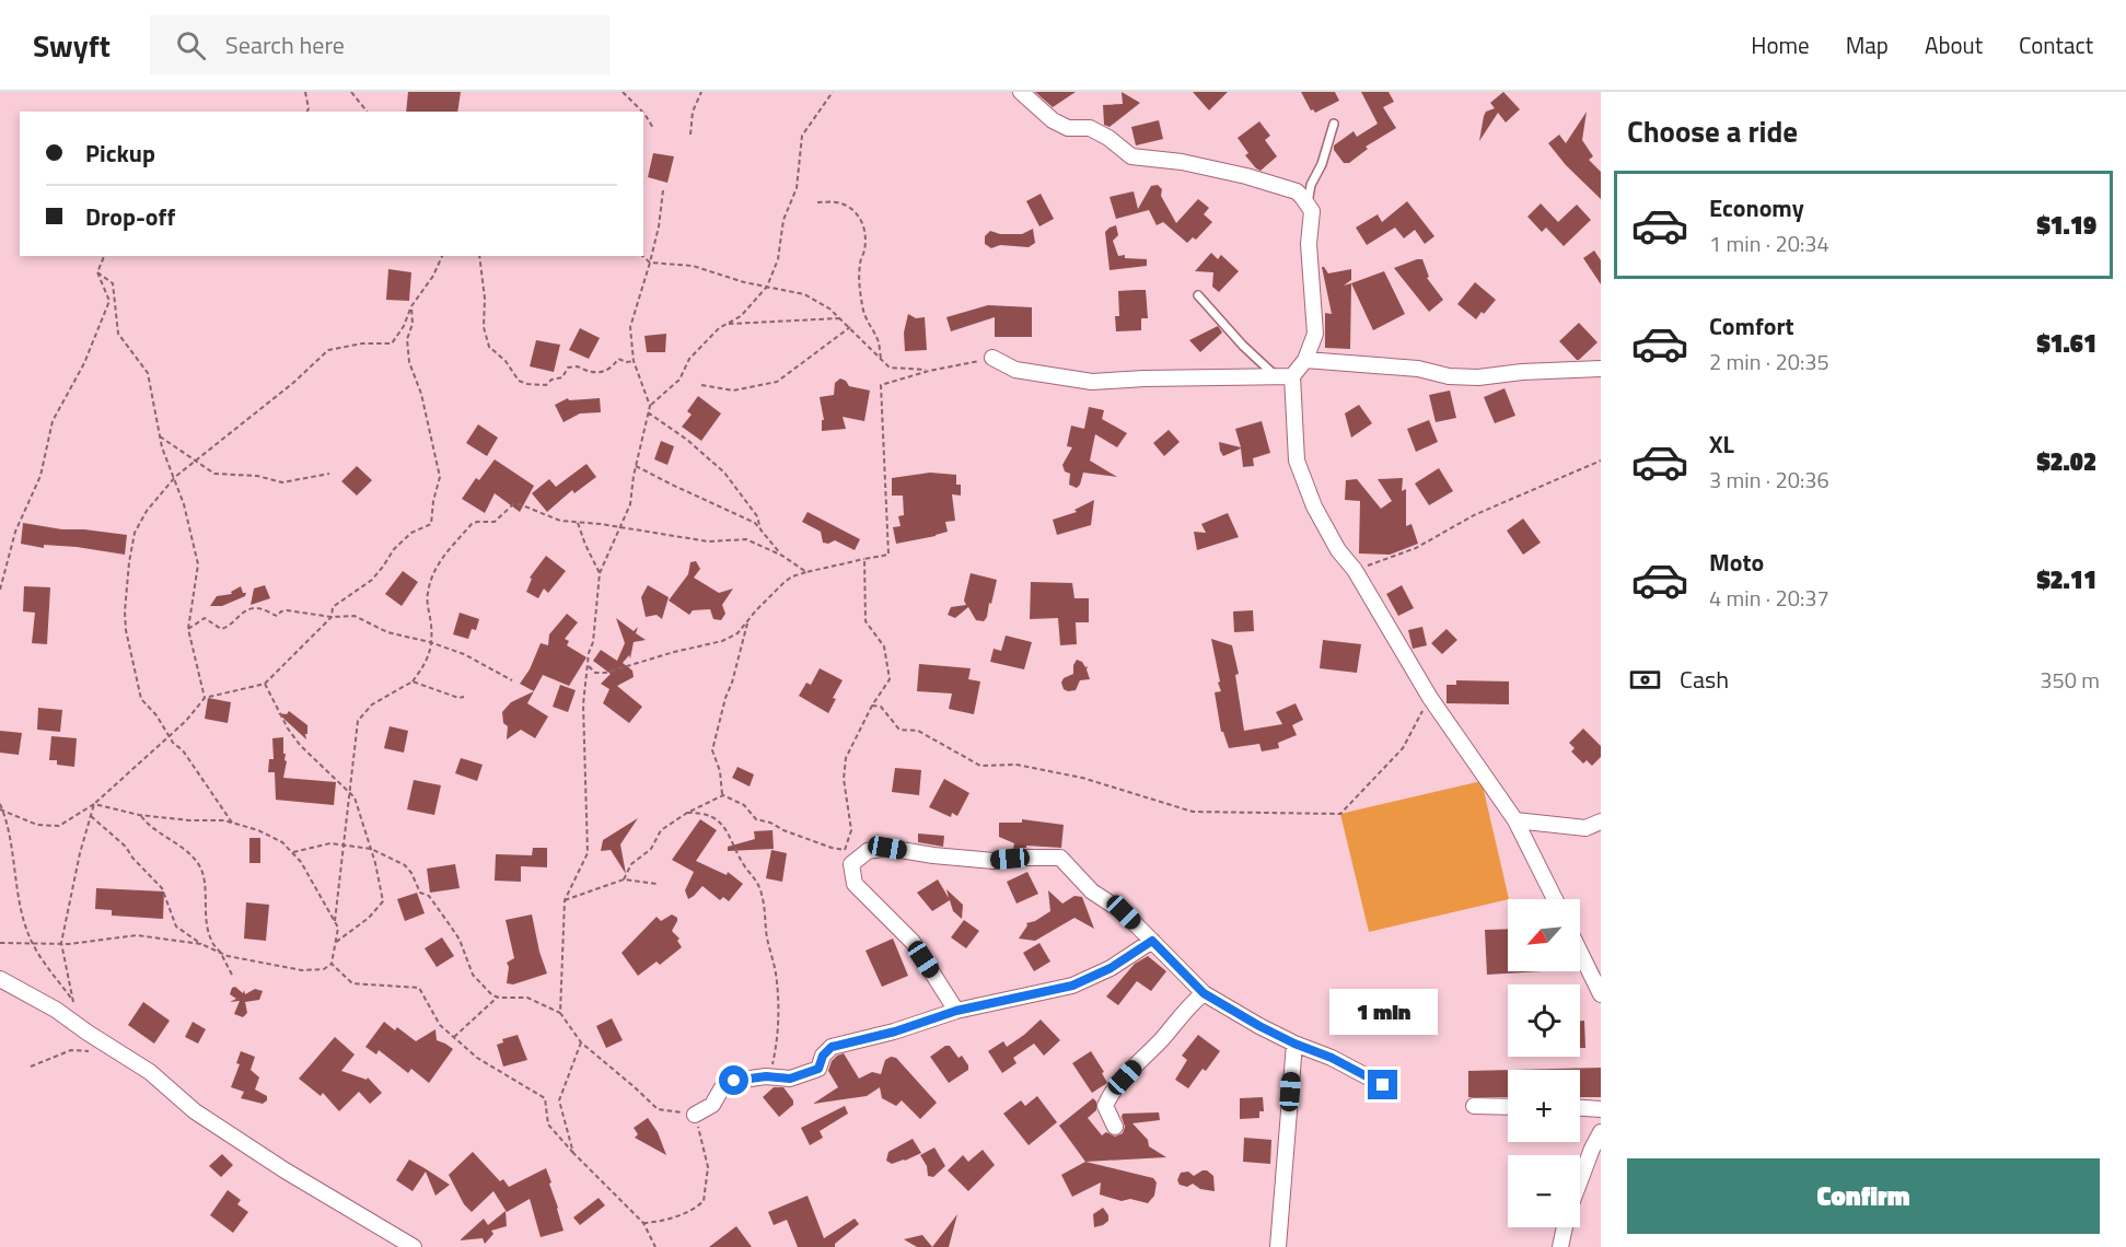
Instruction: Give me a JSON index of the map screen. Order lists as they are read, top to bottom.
{
  "north": "bottom left",
  "page": {
    "header": "Swyft",
    "search": "Search here",
    "nav": [
      "Home",
      "Map",
      "About",
      "Contact"
    ],
    "heading": "Choose a ride",
    "banner": ["Pickup", "Drop-off"],
    "list": [
      {
        "name": "Economy",
        "note": "1 min · 20:34",
        "value": "$1.19"
      },
      {
        "name": "Comfort",
        "note": "2 min · 20:35",
        "value": "$1.61"
      },
      {
        "name": "XL",
        "note": "3 min · 20:36",
        "value": "$2.02"
      },
      {
        "name": "Moto",
        "note": "4 min · 20:37",
        "value": "$2.11"
      }
    ],
    "pay": ["Cash", "350 m"],
    "map_buttons": ["+", "−"],
    "bubble": "1 min",
    "buttons": "Confirm"
  }
}
